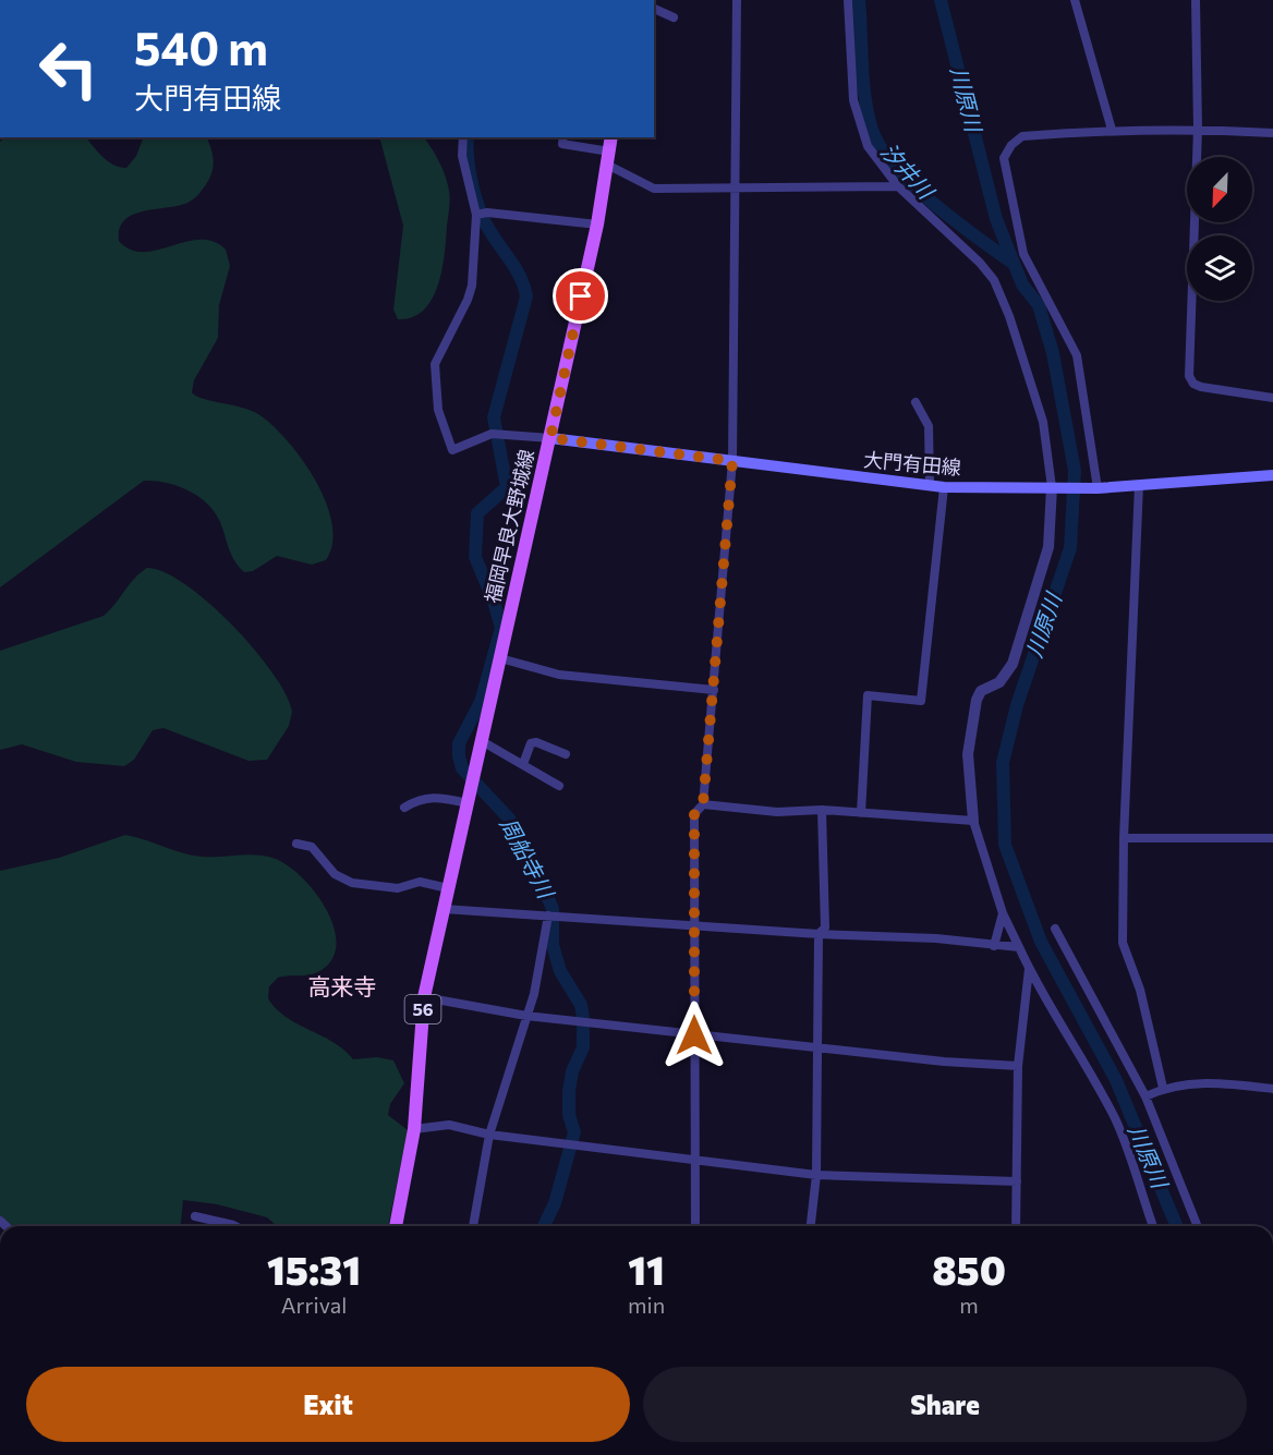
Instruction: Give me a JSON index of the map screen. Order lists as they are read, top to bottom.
{
  "streets": {
    "main road": ["大門有田線", "福岡早良大野城線", "56"]
  },
  "crossings": [
    ["大門有田線", "福岡早良大野城線"],
    ["福岡早良大野城線", "56"]
  ],
  "districts": ["高来寺"],
  "water": ["川原川", "汐井川", "周船寺川"],
  "north": "bottom left",
  "page": {
    "turn": ["540 m", "大門有田線"],
    "eta": [
      "15:31",
      "Arrival",
      "11",
      "min",
      "850",
      "m"
    ],
    "buttons": ["Exit", "Share"]
  }
}
